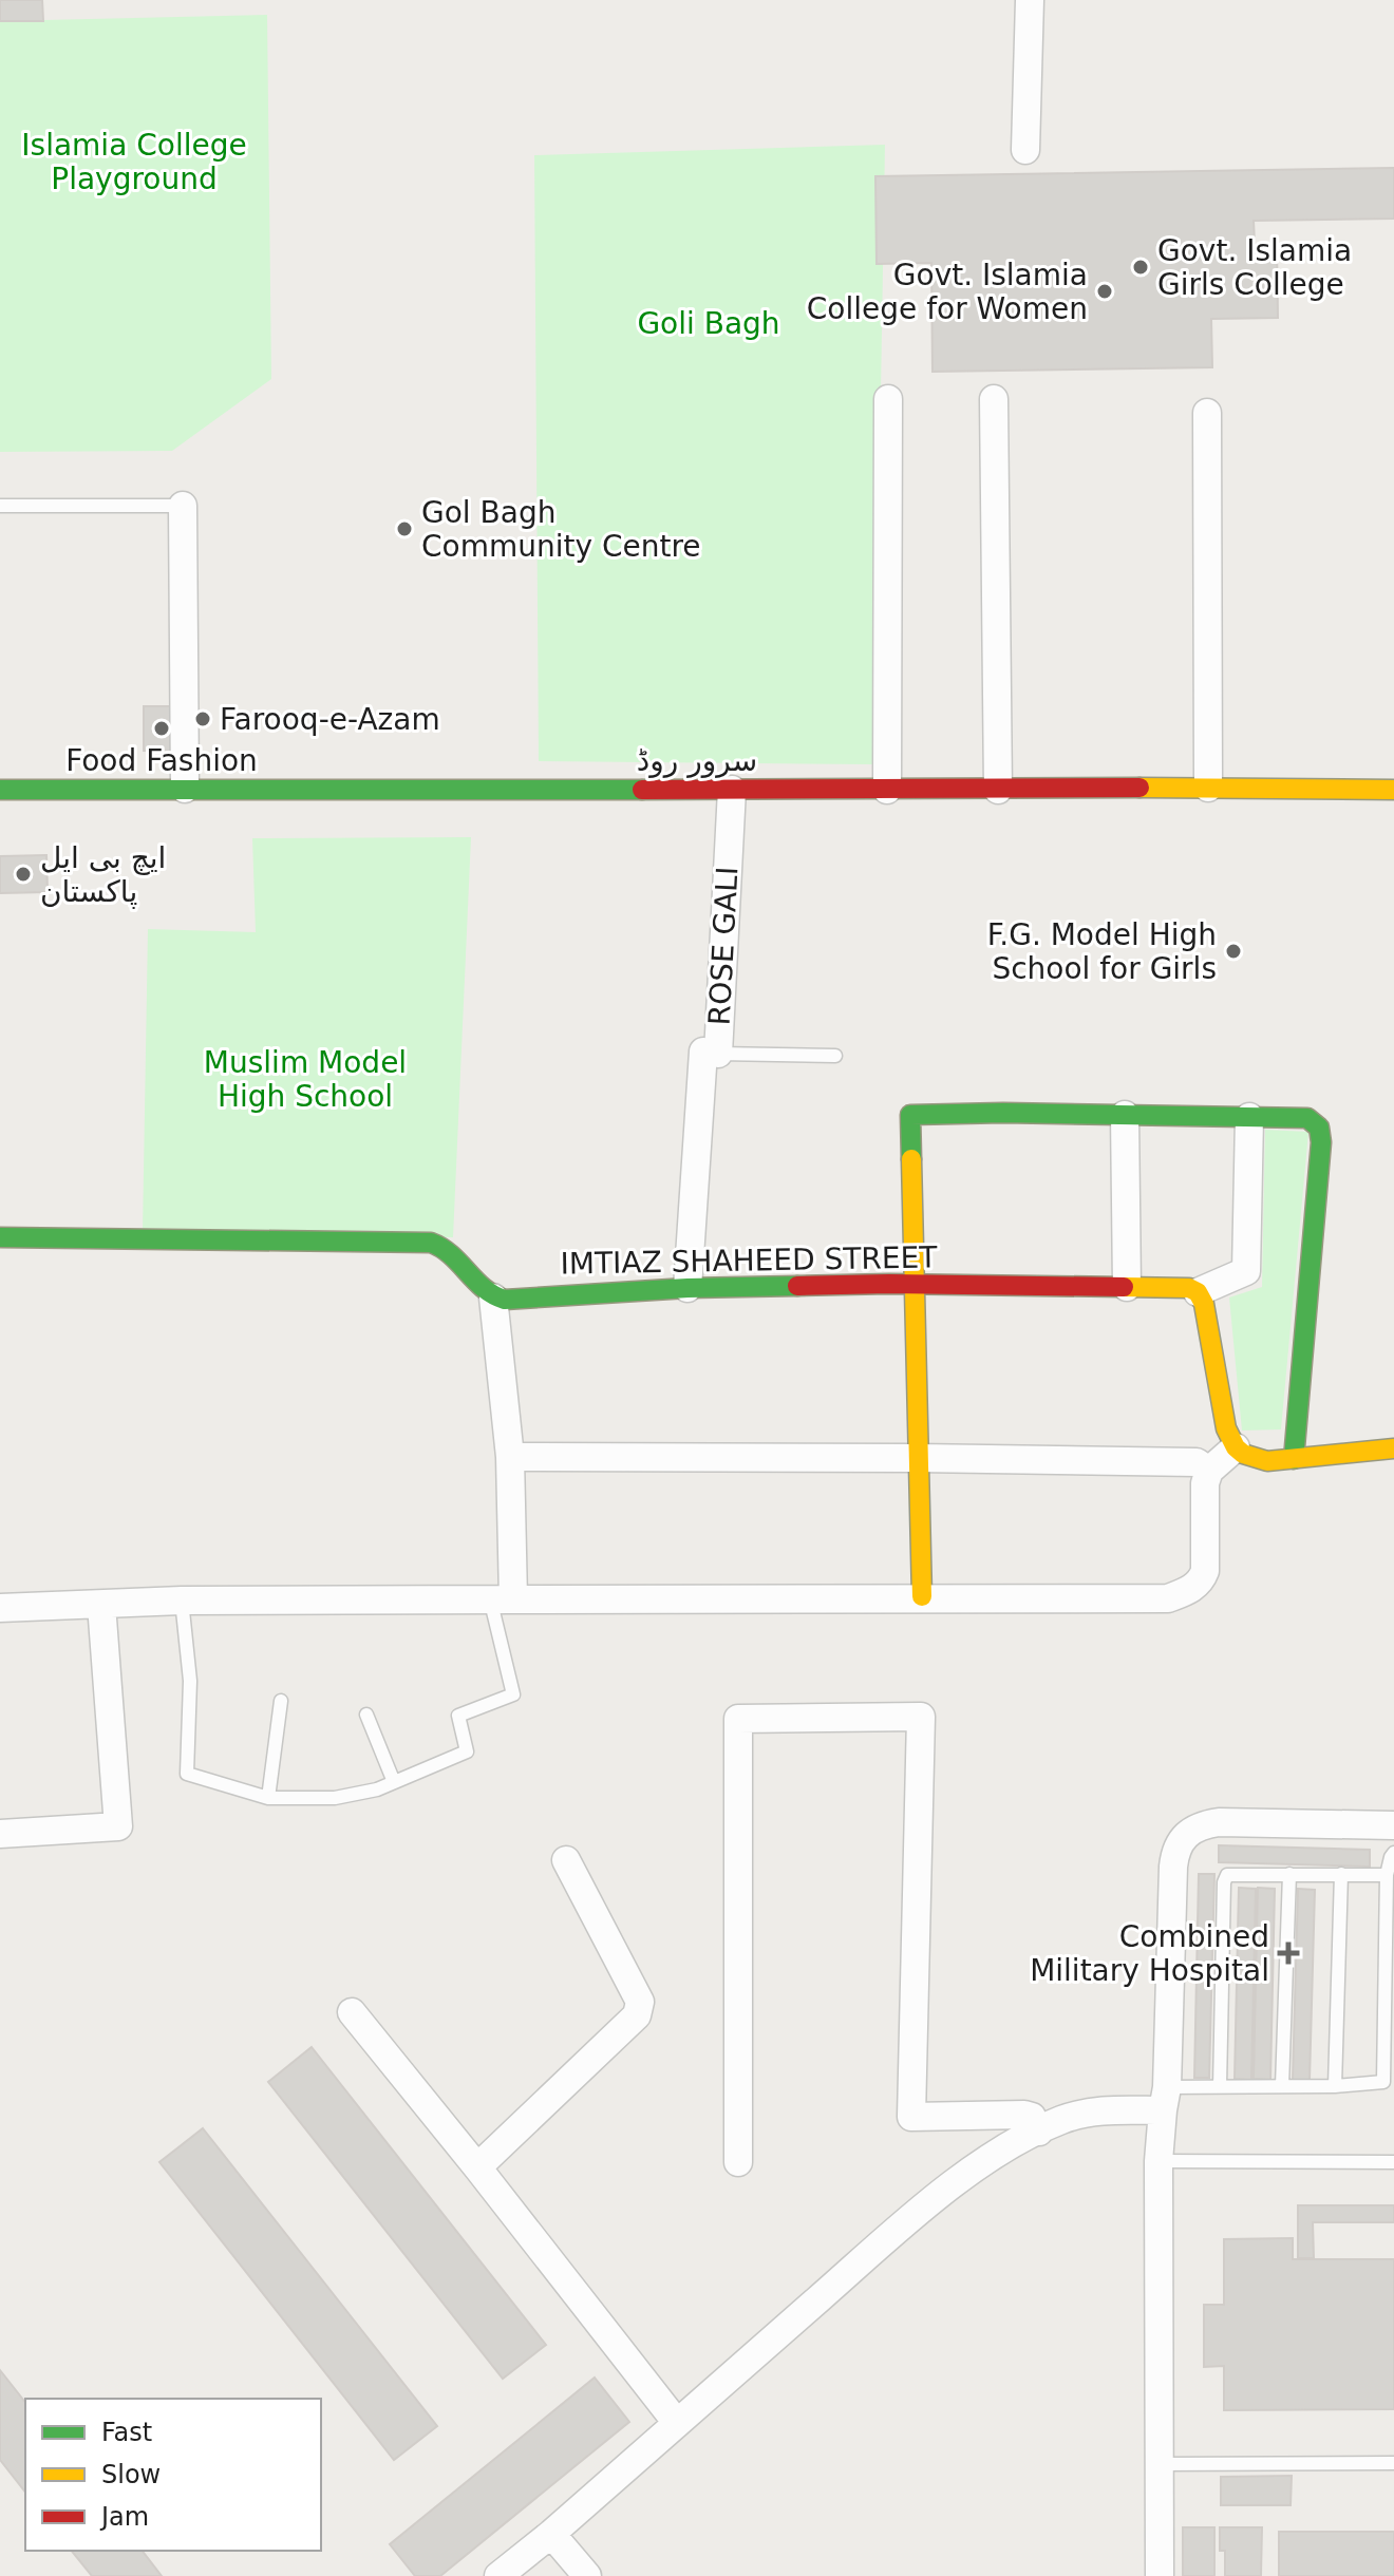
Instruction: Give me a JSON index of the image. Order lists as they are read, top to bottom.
{
  "streets": {
    "street": ["سرور روڈ", "ROSE GALI", "IMTIAZ SHAHEED STREET"]
  },
  "crossings": [
    ["سرور روڈ", "ROSE GALI"],
    ["ROSE GALI", "IMTIAZ SHAHEED STREET"]
  ],
  "parks": ["Islamia College Playground", "Goli Bagh", "Muslim Model High School"],
  "places": {
    "other": [
      "Govt. Islamia Girls College",
      "Govt. Islamia College for Women",
      "Gol Bagh Community Centre",
      "Farooq-e-Azam",
      "Food Fashion",
      "ایچ بی ایل پاکستان",
      "F.G. Model High School for Girls"
    ],
    "health": ["Combined Military Hospital"]
  },
  "legend": ["Fast", "Slow", "Jam"]
}
